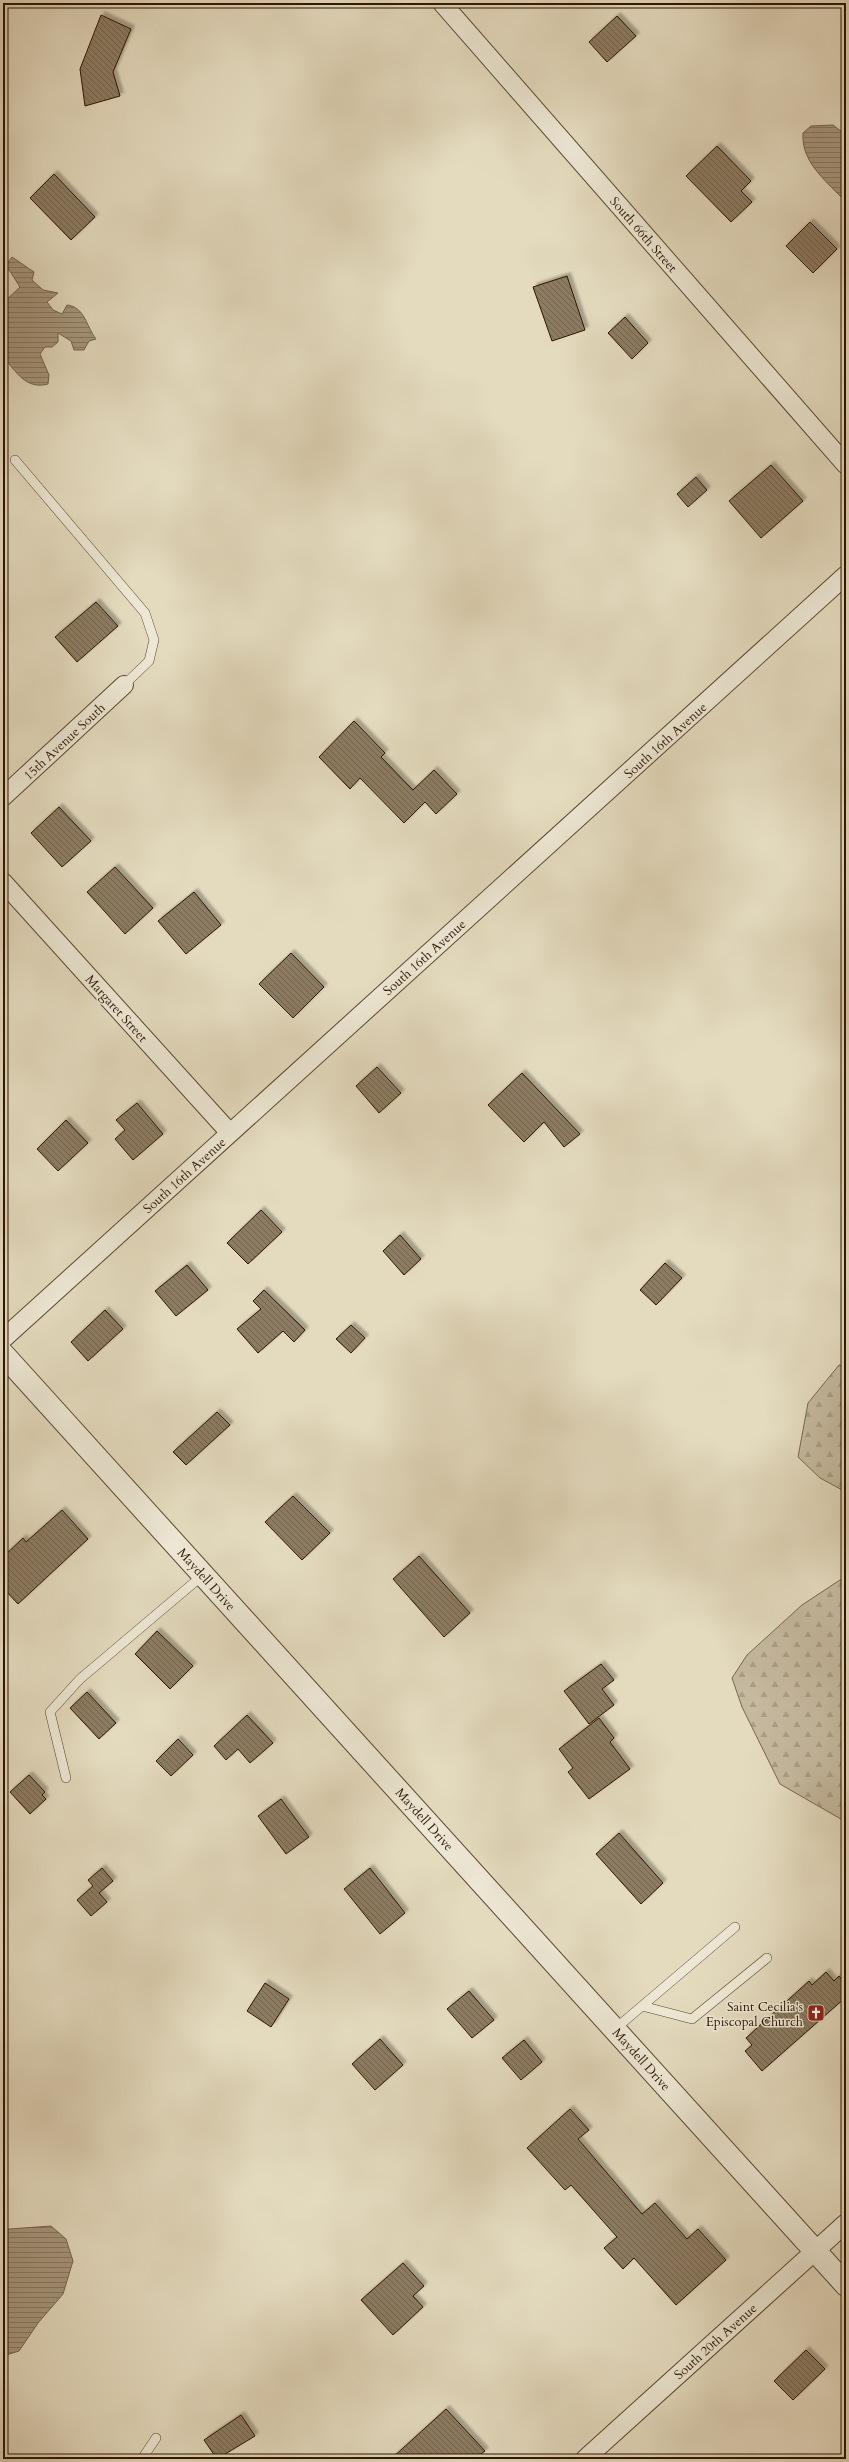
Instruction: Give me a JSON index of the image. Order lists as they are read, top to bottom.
{
  "streets": {
    "street": [
      "South 66th Street",
      "South 16th Avenue",
      "15th Avenue South",
      "Margaret Street",
      "Maydell Drive",
      "South 20th Avenue"
    ]
  },
  "crossings": [
    ["South 16th Avenue", "Margaret Street"],
    ["Maydell Drive", "South 20th Avenue"]
  ],
  "places": {
    "church": ["Saint Cecilia's Episcopal Church"]
  }
}
